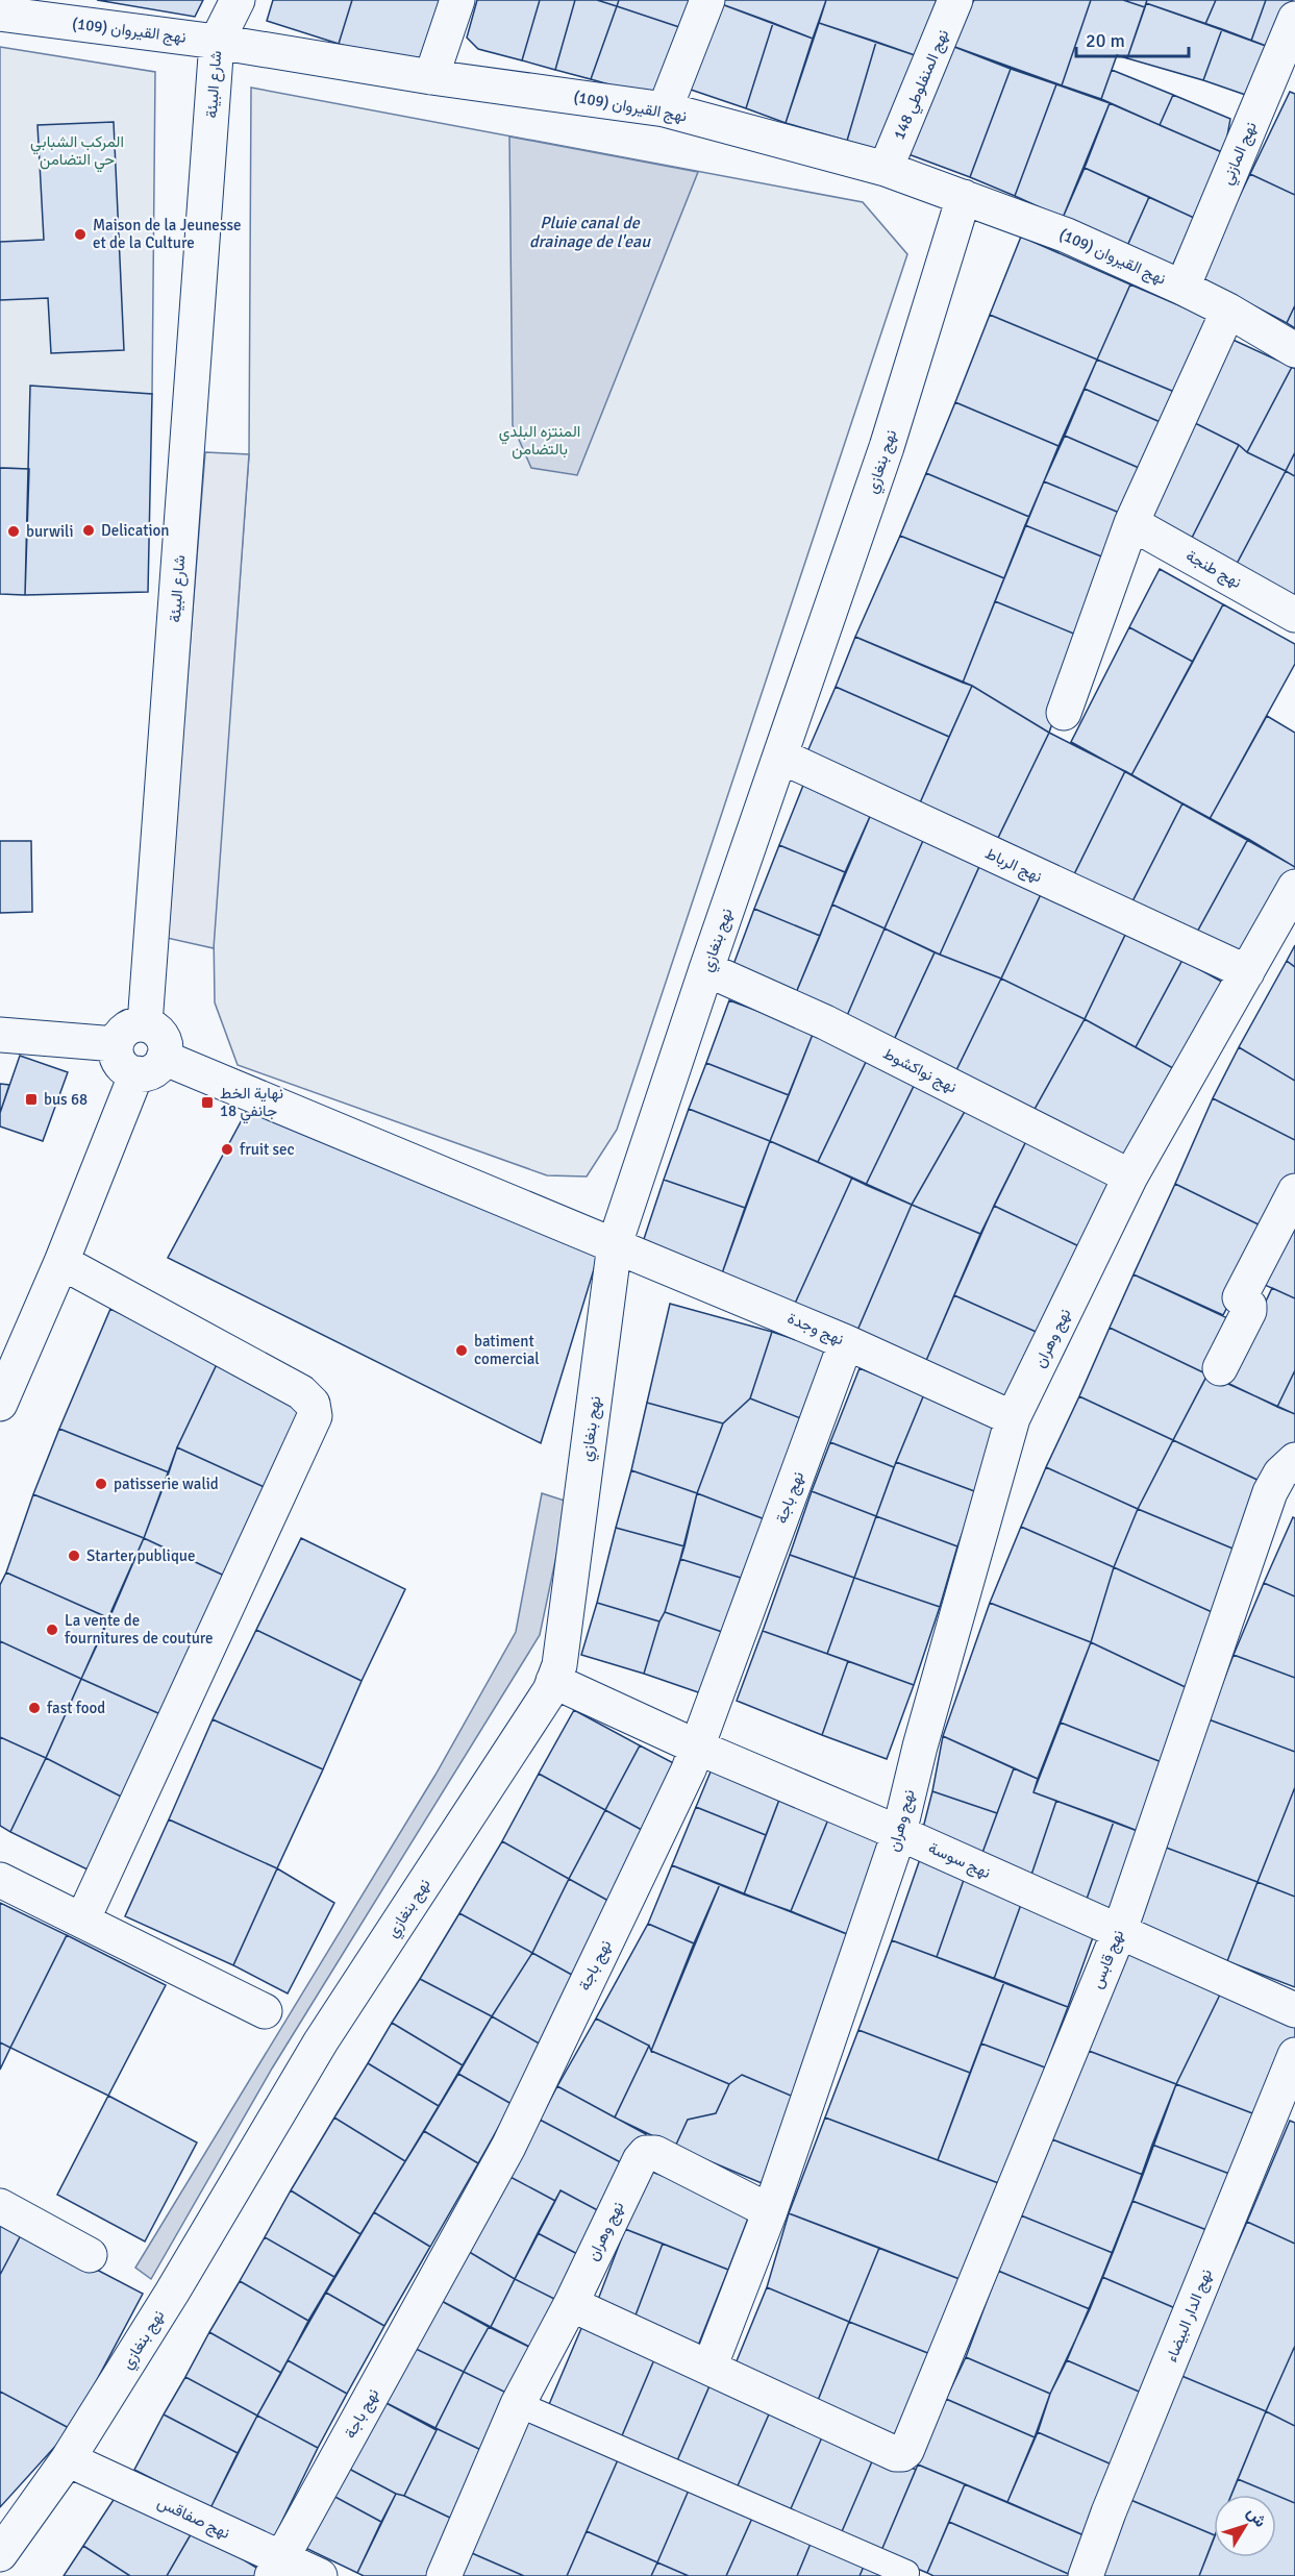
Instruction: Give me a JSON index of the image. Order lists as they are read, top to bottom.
{
  "streets": {
    "street": [
      "نهج القيروان (109)",
      "شارع البيئة",
      "نهج المنفلوطي 148",
      "نهج المازني",
      "نهج بنغازي",
      "نهج طنجة",
      "نهج الرباط",
      "نهج نواكشوط",
      "نهج وجدة",
      "نهج وهران",
      "نهج باجة",
      "نهج سوسة",
      "نهج قابس",
      "نهج الدار البيضاء",
      "نهج صفاقس"
    ]
  },
  "crossings": [
    ["نهج القيروان (109)", "شارع البيئة"],
    ["نهج القيروان (109)", "نهج المنفلوطي 148"],
    ["نهج القيروان (109)", "نهج المازني"],
    ["نهج القيروان (109)", "نهج بنغازي"],
    ["شارع البيئة", "نهج وجدة"],
    ["نهج بنغازي", "نهج الرباط"],
    ["نهج بنغازي", "نهج نواكشوط"],
    ["نهج بنغازي", "نهج وجدة"],
    ["نهج بنغازي", "نهج سوسة"],
    ["نهج بنغازي", "نهج صفاقس"],
    ["نهج الرباط", "نهج وهران"],
    ["نهج نواكشوط", "نهج وهران"],
    ["نهج وجدة", "نهج وهران"],
    ["نهج وجدة", "نهج باجة"],
    ["نهج وهران", "نهج سوسة"],
    ["نهج باجة", "نهج سوسة"],
    ["نهج باجة", "نهج صفاقس"],
    ["نهج سوسة", "نهج قابس"]
  ],
  "water": ["Pluie canal de drainage de l'eau"],
  "parks": ["المركب الشبابي حي التضامن", "المنتزه البلدي بالتضامن"],
  "places": {
    "other": [
      "Maison de la Jeunesse et de la Culture",
      "Delication",
      "burwili",
      "fruit sec",
      "batiment comercial",
      "patisserie walid",
      "Starter publique",
      "La vente de fournitures de couture",
      "fast food"
    ],
    "transit": ["bus 68", "نهاية الخط 18 جانفي"]
  },
  "scale_bar": "20 m",
  "north": "top right"
}
